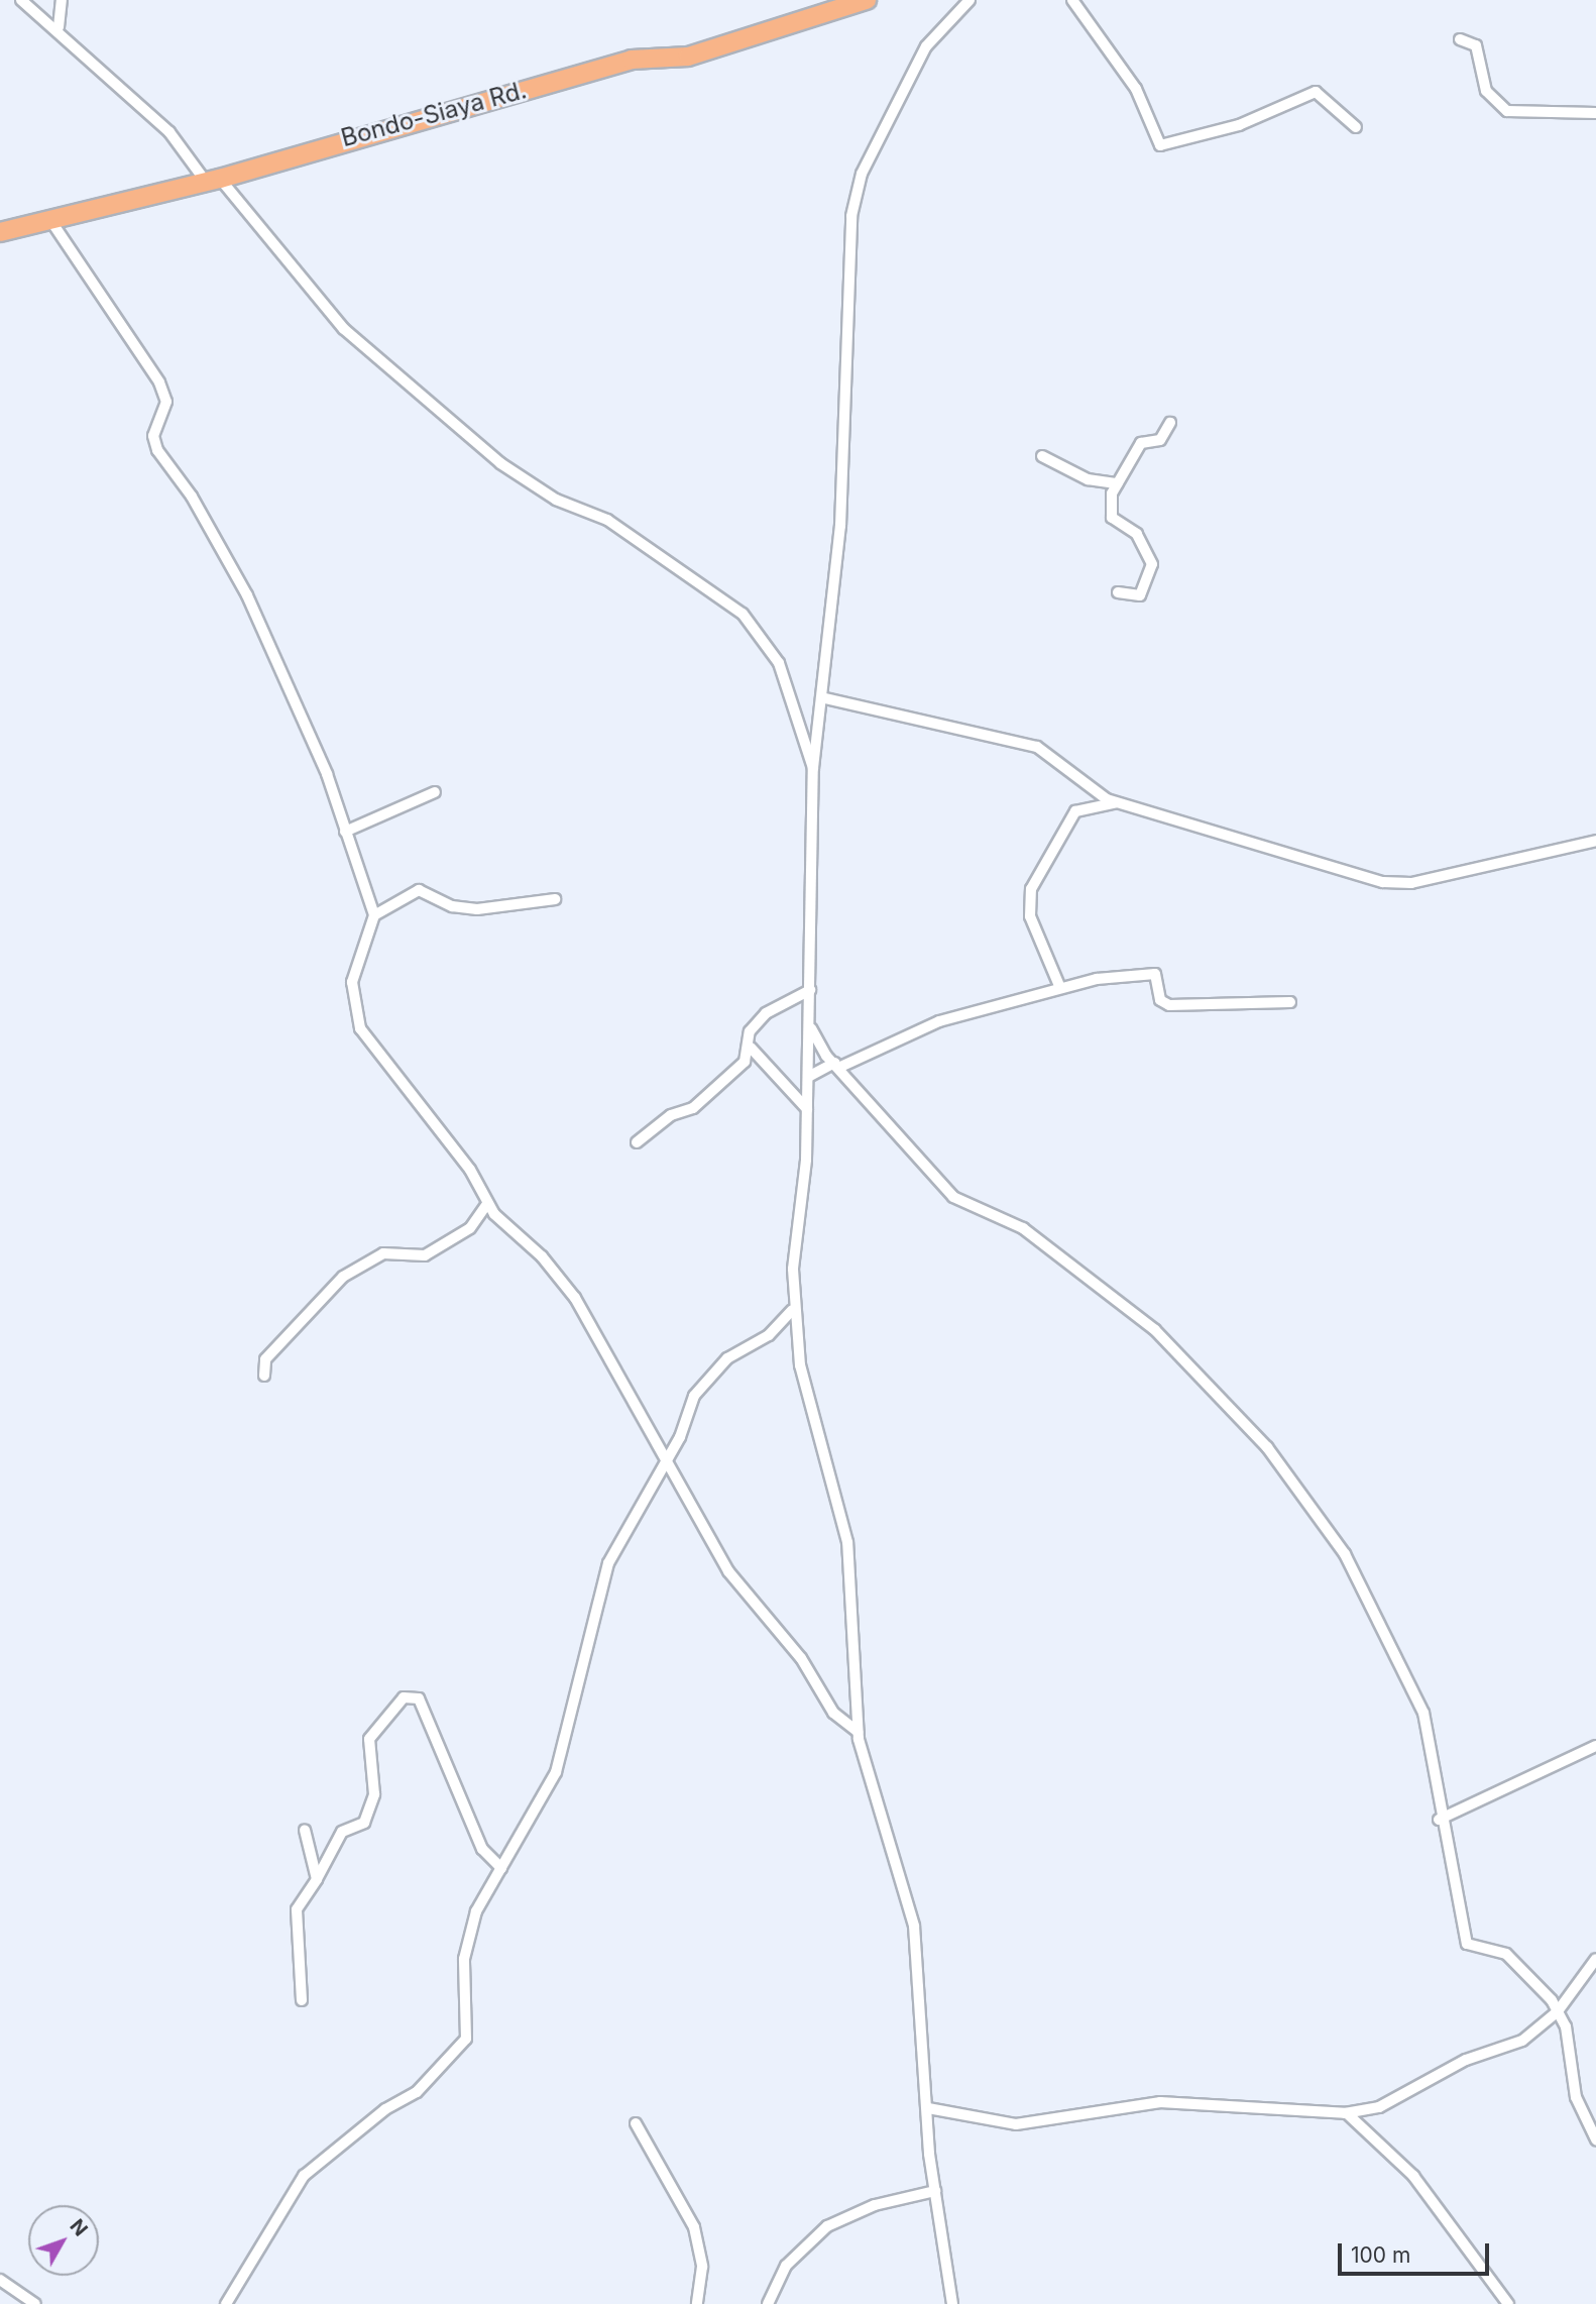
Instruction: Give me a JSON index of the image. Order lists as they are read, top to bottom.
{
  "streets": {
    "highway": ["Bondo-Siaya Rd."]
  },
  "scale_bar": "100 m",
  "north": "top right"
}
